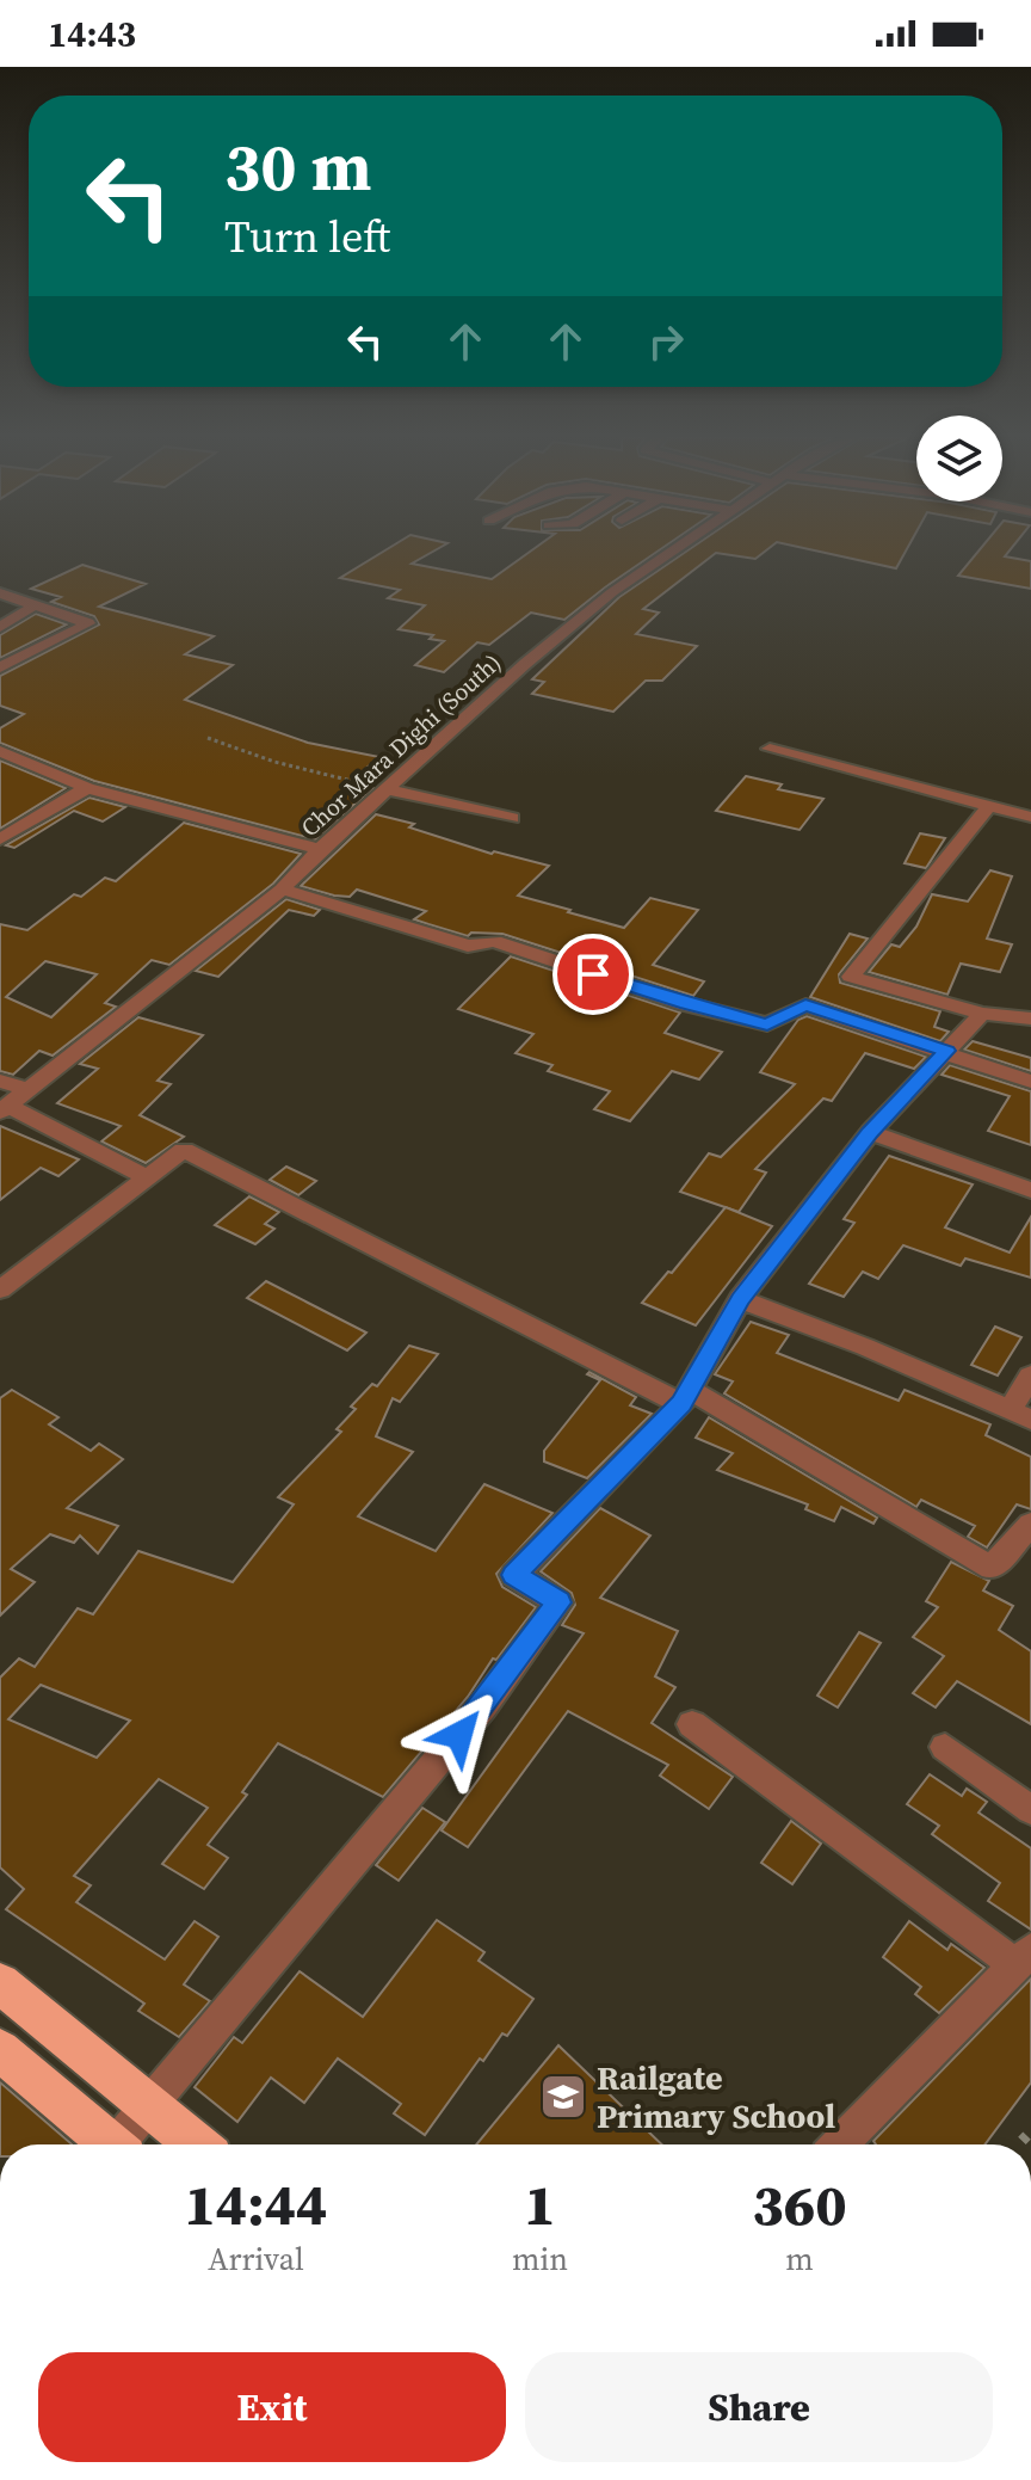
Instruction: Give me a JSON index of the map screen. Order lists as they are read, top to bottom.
{
  "streets": {
    "street": ["Chor Mara Dighi (South)"]
  },
  "places": {
    "school or university": ["Railgate Primary School"]
  },
  "page": {
    "status": "14:43",
    "turn": ["30 m", "Turn left"],
    "eta": [
      "14:44",
      "Arrival",
      "1",
      "min",
      "360",
      "m"
    ],
    "buttons": ["Exit", "Share"]
  }
}
